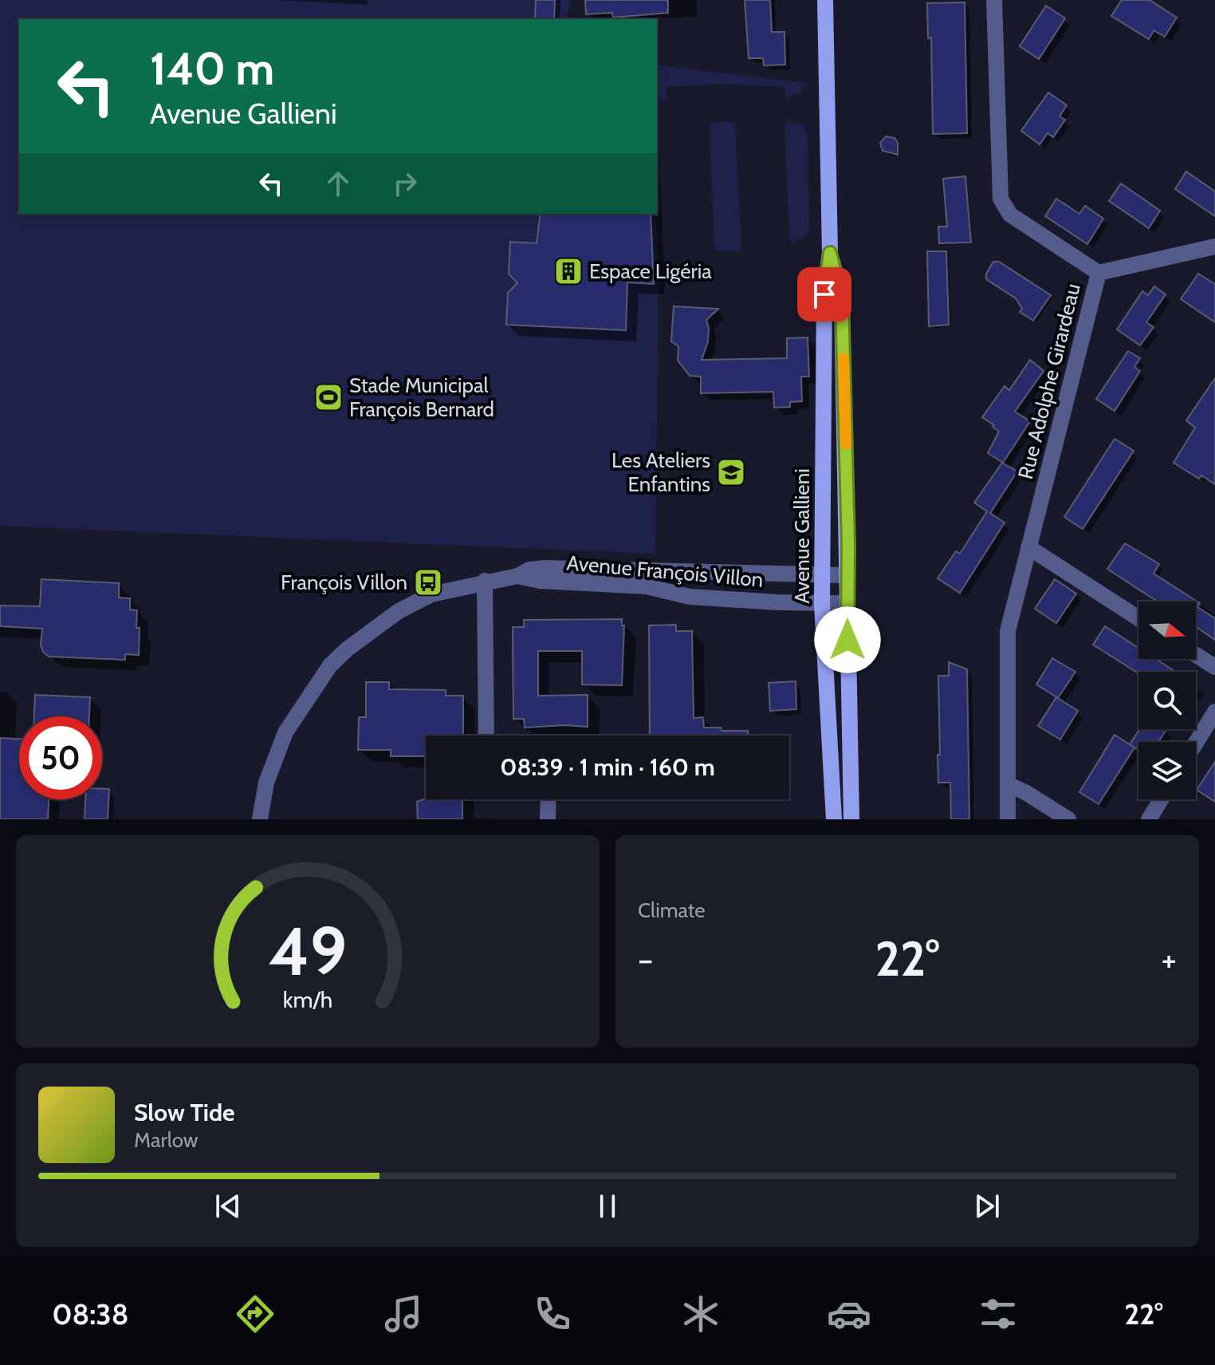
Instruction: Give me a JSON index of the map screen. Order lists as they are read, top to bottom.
{
  "streets": {
    "main road": ["Avenue Gallieni"],
    "street": ["Rue Adolphe Girardeau", "Avenue François Villon"]
  },
  "crossings": [
    ["Avenue Gallieni", "Avenue François Villon"]
  ],
  "places": {
    "building": ["Espace Ligéria"],
    "sports": ["Stade Municipal François Bernard"],
    "school or university": ["Les Ateliers Enfantins"],
    "bus stop": ["François Villon"]
  },
  "north": "right",
  "page": {
    "turn": ["140 m", "Avenue Gallieni"],
    "limit": "50",
    "trip": "08:39 · 1 min · 160 m",
    "tile": "Climate",
    "heat": ["−", "22°", "+"],
    "song": ["Slow Tide", "Marlow"],
    "tabs": ["08:38", "22°"],
    "gauge": ["49", "km/h"]
  }
}
